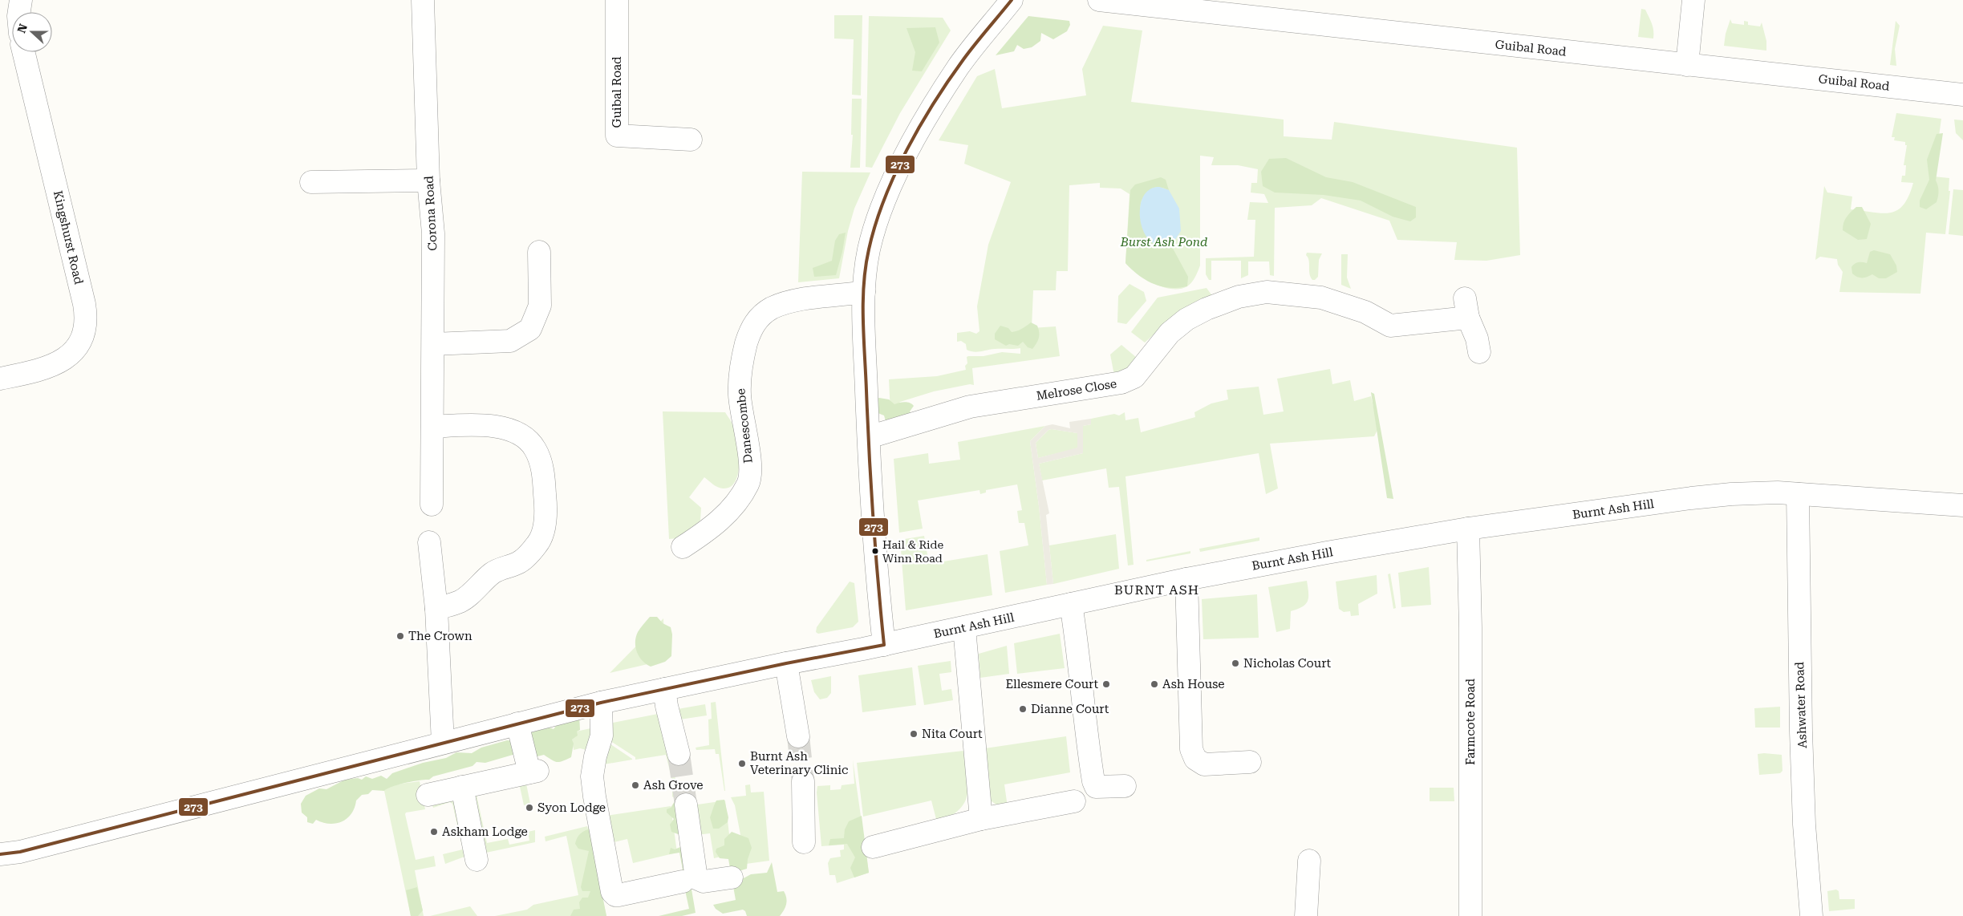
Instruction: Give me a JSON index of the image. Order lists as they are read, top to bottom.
{
  "streets": {
    "street": [
      "Guibal Road",
      "Corona Road",
      "Kingshurst Road",
      "Melrose Close",
      "Danescombe",
      "Burnt Ash Hill",
      "Ashwater Road",
      "Farmcote Road"
    ]
  },
  "crossings": [
    ["Burnt Ash Hill", "Ashwater Road"],
    ["Burnt Ash Hill", "Farmcote Road"]
  ],
  "districts": ["BURNT ASH"],
  "parks": ["Burst Ash Pond"],
  "places": [
    "Hail & Ride Winn Road",
    "The Crown",
    "Nicholas Court",
    "Ellesmere Court",
    "Ash House",
    "Dianne Court",
    "Nita Court",
    "Burnt Ash Veterinary Clinic",
    "Ash Grove",
    "Syon Lodge",
    "Askham Lodge"
  ],
  "lines": ["transit line 273"],
  "north": "left"
}
